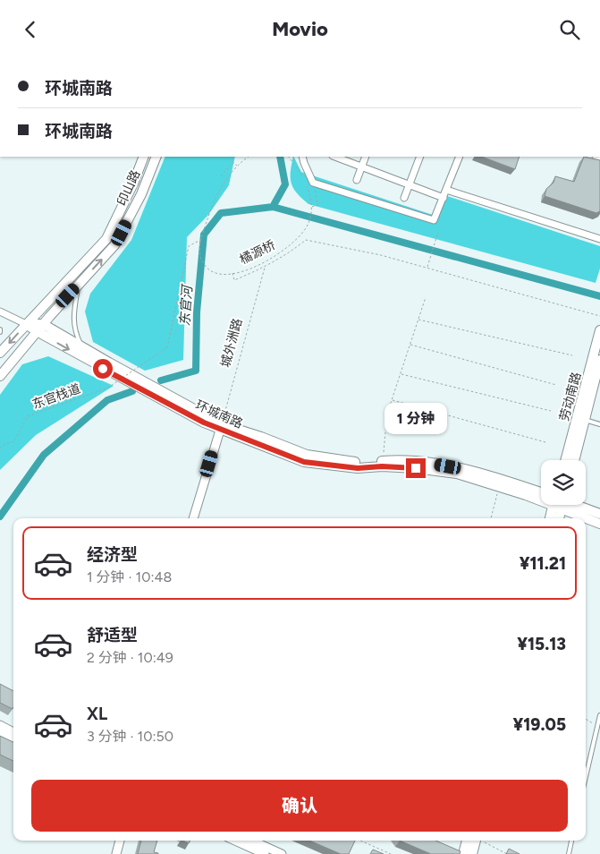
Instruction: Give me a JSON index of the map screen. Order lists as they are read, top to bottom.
{
  "streets": {
    "main road": ["印山路", "劳动南路", "环城南路"],
    "path": ["橘源桥", "城外洲路", "东官栈道"]
  },
  "crossings": [
    ["印山路", "环城南路"],
    ["橘源桥", "东官栈道"],
    ["城外洲路", "环城南路"]
  ],
  "water": ["东官河"],
  "page": {
    "header": "Movio",
    "banner": ["环城南路", "环城南路"],
    "bubble": "1 分钟",
    "list": [
      {
        "name": "经济型",
        "note": "1 分钟 · 10:48",
        "value": "¥11.21"
      },
      {
        "name": "舒适型",
        "note": "2 分钟 · 10:49",
        "value": "¥15.13"
      },
      {
        "name": "XL",
        "note": "3 分钟 · 10:50",
        "value": "¥19.05"
      }
    ],
    "buttons": "确认"
  }
}
